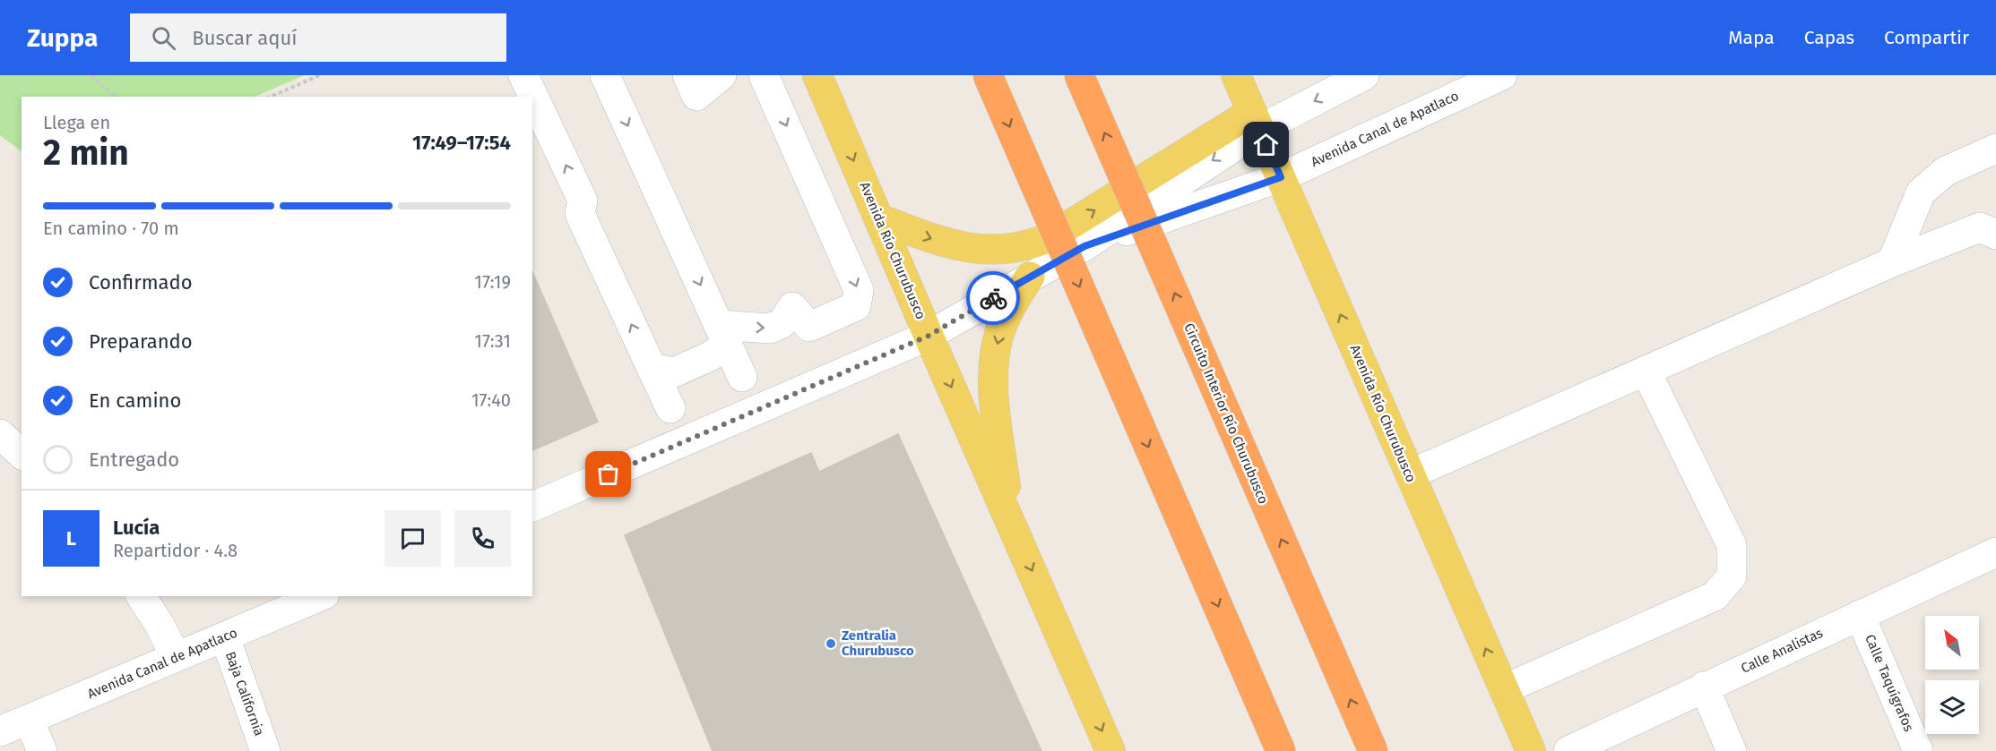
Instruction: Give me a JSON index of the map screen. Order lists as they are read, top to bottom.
{
  "streets": {
    "highway": ["Circuito Interior Río Churubusco"],
    "main road": ["Avenida Río Churubusco"],
    "street": [
      "Avenida Canal de Apatlaco",
      "Calle Analistas",
      "Calle Taquígrafos",
      "Baja California"
    ]
  },
  "crossings": [
    ["Avenida Canal de Apatlaco", "Avenida Río Churubusco"],
    ["Avenida Canal de Apatlaco", "Baja California"],
    ["Calle Analistas", "Calle Taquígrafos"]
  ],
  "places": ["Zentralia Churubusco"],
  "north": "top left",
  "page": {
    "header": "Zuppa",
    "search": "Buscar aquí",
    "nav": ["Mapa", "Capas", "Compartir"],
    "heading": ["2 min", "Llega en", "17:49–17:54"],
    "panel": ["Lucía", "Repartidor · 4.8"],
    "bar": "En camino · 70 m",
    "list": [
      ["Confirmado", "17:19"],
      ["Preparando", "17:31"],
      ["En camino", "17:40"],
      "Entregado"
    ],
    "round": "L"
  }
}
